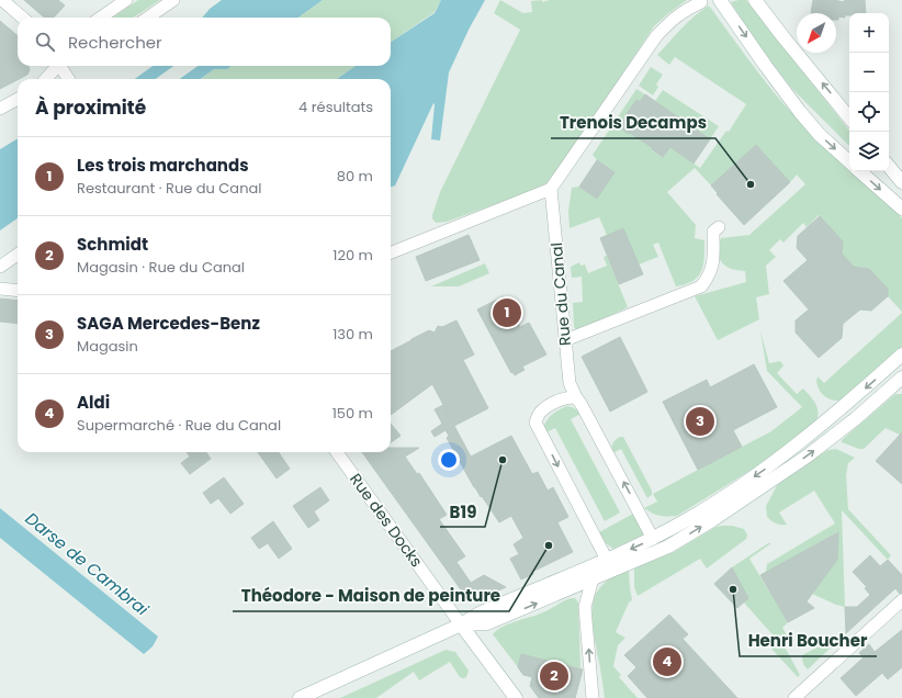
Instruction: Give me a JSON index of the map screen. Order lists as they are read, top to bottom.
{
  "streets": {
    "main road": ["Rue des Docks"],
    "street": ["Rue du Canal"]
  },
  "one_way": ["Rue du Canal"],
  "water": ["Darse de Cambrai"],
  "places": [
    "Trenois Decamps",
    "B19",
    "Théodore - Maison de peinture",
    "Henri Boucher"
  ],
  "north": "bottom left",
  "page": {
    "map_buttons": ["+", "−"],
    "search": "Rechercher",
    "heading": ["À proximité", "4 résultats"],
    "list": [
      {
        "mark": "1",
        "name": "Les trois marchands",
        "note": "Restaurant · Rue du Canal",
        "value": "80 m"
      },
      {
        "mark": "2",
        "name": "Schmidt",
        "note": "Magasin · Rue du Canal",
        "value": "120 m"
      },
      {
        "mark": "3",
        "name": "SAGA Mercedes-Benz",
        "note": "Magasin",
        "value": "130 m"
      },
      {
        "mark": "4",
        "name": "Aldi",
        "note": "Supermarché · Rue du Canal",
        "value": "150 m"
      }
    ],
    "pins": [
      "1",
      "3",
      "4",
      "2"
    ]
  }
}
